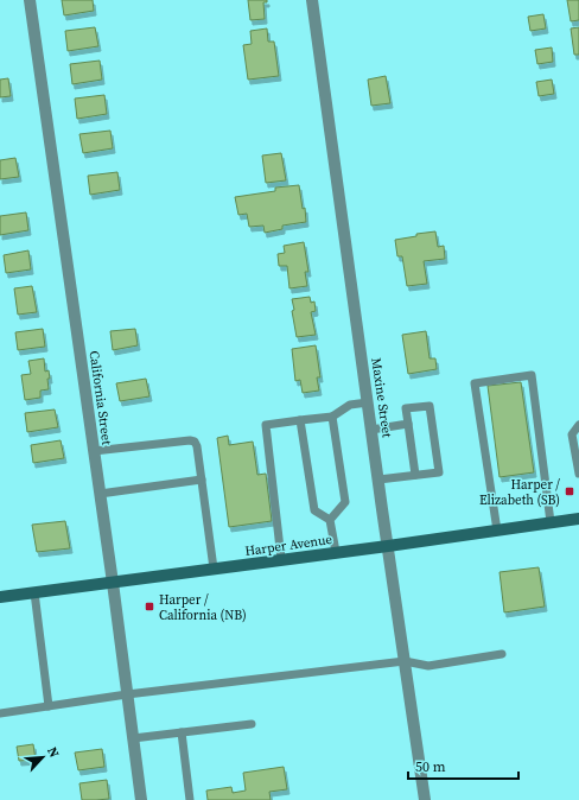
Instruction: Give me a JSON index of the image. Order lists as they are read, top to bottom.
{
  "streets": {
    "main road": ["Harper Avenue"],
    "street": ["California Street", "Maxine Street"]
  },
  "crossings": [
    ["California Street", "Harper Avenue"],
    ["Maxine Street", "Harper Avenue"]
  ],
  "places": {
    "transit": ["Harper / Elizabeth (SB)", "Harper / California (NB)"]
  },
  "scale_bar": "50 m",
  "north": "top right"
}
